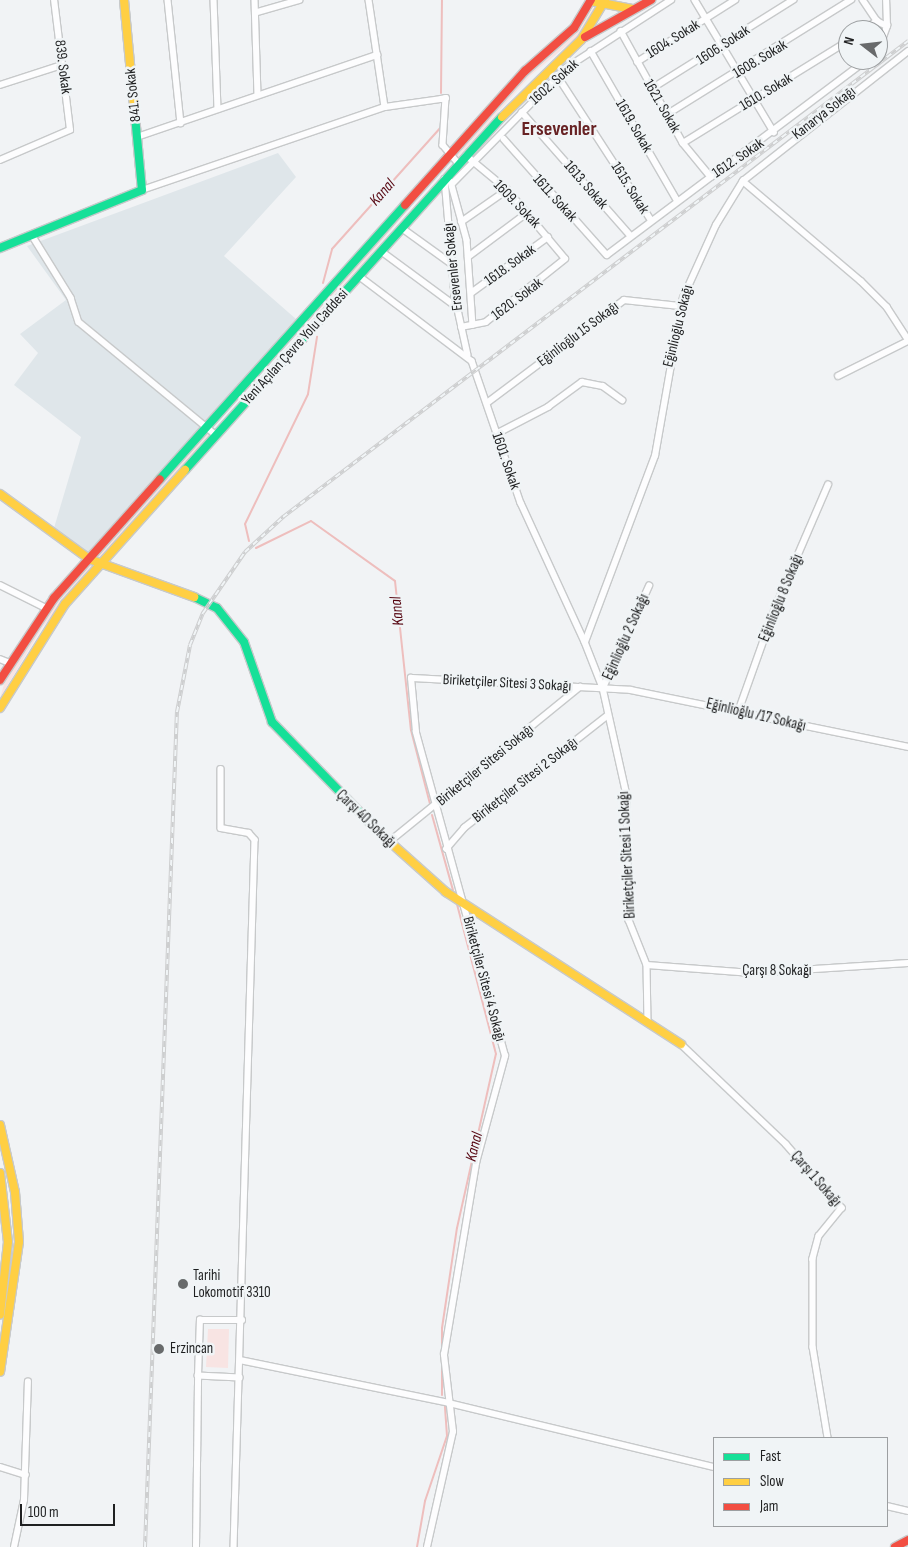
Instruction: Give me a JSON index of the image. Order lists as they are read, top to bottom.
{
  "streets": {
    "main road": ["841. Sokak", "Yeni Açılan Çevre Yolu Caddesi", "Çarşı 40 Sokağı"],
    "street": [
      "1604. Sokak",
      "1606. Sokak",
      "1608. Sokak",
      "839. Sokak",
      "1602. Sokak",
      "1610. Sokak",
      "1621. Sokak",
      "Kanarya Sokağı",
      "1619. Sokak",
      "1612. Sokak",
      "1613. Sokak",
      "1615. Sokak",
      "1611. Sokak",
      "1609. Sokak",
      "1618. Sokak",
      "Ersevenler Sokağı",
      "1620. Sokak",
      "Eğinlioğlu Sokağı",
      "Eğinlioğlu 15 Sokağı",
      "1601. Sokak",
      "Eğinlioğlu 8 Sokağı",
      "Eğinlioğlu 2 Sokağı",
      "Biriketçiler Sitesi 3 Sokağı",
      "Eğinlioğlu /17 Sokağı",
      "Biriketçiler Sitesi Sokağı",
      "Biriketçiler Sitesi 2 Sokağı",
      "Biriketçiler Sitesi 1 Sokağı",
      "Çarşı 8 Sokağı",
      "Biriketçiler Sitesi 4 Sokağı",
      "Çarşı 1 Sokağı"
    ]
  },
  "crossings": [
    ["1604. Sokak", "1621. Sokak"],
    ["1606. Sokak", "1621. Sokak"],
    ["1608. Sokak", "1621. Sokak"],
    ["1602. Sokak", "1621. Sokak"],
    ["1602. Sokak", "1619. Sokak"],
    ["1602. Sokak", "1613. Sokak"],
    ["1602. Sokak", "1615. Sokak"],
    ["1602. Sokak", "1609. Sokak"],
    ["1610. Sokak", "1621. Sokak"],
    ["1621. Sokak", "1612. Sokak"],
    ["Kanarya Sokağı", "Eğinlioğlu Sokağı"],
    ["1619. Sokak", "1612. Sokak"],
    ["1612. Sokak", "1613. Sokak"],
    ["1612. Sokak", "1615. Sokak"],
    ["1612. Sokak", "1611. Sokak"],
    ["1609. Sokak", "1618. Sokak"],
    ["1609. Sokak", "1620. Sokak"],
    ["1609. Sokak", "Yeni Açılan Çevre Yolu Caddesi"],
    ["Ersevenler Sokağı", "1620. Sokak"],
    ["Ersevenler Sokağı", "Yeni Açılan Çevre Yolu Caddesi"],
    ["Ersevenler Sokağı", "1601. Sokak"],
    ["Eğinlioğlu Sokağı", "Eğinlioğlu 15 Sokağı"],
    ["Eğinlioğlu Sokağı", "1601. Sokak"],
    ["Eğinlioğlu 15 Sokağı", "1601. Sokak"],
    ["Yeni Açılan Çevre Yolu Caddesi", "Çarşı 40 Sokağı"],
    ["1601. Sokak", "Eğinlioğlu 2 Sokağı"],
    ["1601. Sokak", "Biriketçiler Sitesi 3 Sokağı"],
    ["1601. Sokak", "Eğinlioğlu /17 Sokağı"],
    ["1601. Sokak", "Biriketçiler Sitesi 1 Sokağı"],
    ["Eğinlioğlu 8 Sokağı", "Eğinlioğlu /17 Sokağı"],
    ["Eğinlioğlu 2 Sokağı", "Biriketçiler Sitesi 3 Sokağı"],
    ["Eğinlioğlu 2 Sokağı", "Eğinlioğlu /17 Sokağı"],
    ["Eğinlioğlu 2 Sokağı", "Biriketçiler Sitesi 1 Sokağı"],
    ["Biriketçiler Sitesi 3 Sokağı", "Eğinlioğlu /17 Sokağı"],
    ["Biriketçiler Sitesi 3 Sokağı", "Biriketçiler Sitesi Sokağı"],
    ["Biriketçiler Sitesi 3 Sokağı", "Biriketçiler Sitesi 1 Sokağı"],
    ["Biriketçiler Sitesi 3 Sokağı", "Biriketçiler Sitesi 4 Sokağı"],
    ["Eğinlioğlu /17 Sokağı", "Biriketçiler Sitesi 1 Sokağı"],
    ["Biriketçiler Sitesi Sokağı", "Çarşı 40 Sokağı"],
    ["Biriketçiler Sitesi Sokağı", "Biriketçiler Sitesi 4 Sokağı"],
    ["Biriketçiler Sitesi 2 Sokağı", "Biriketçiler Sitesi 1 Sokağı"],
    ["Biriketçiler Sitesi 2 Sokağı", "Biriketçiler Sitesi 4 Sokağı"],
    ["Çarşı 40 Sokağı", "Biriketçiler Sitesi 1 Sokağı"],
    ["Çarşı 40 Sokağı", "Biriketçiler Sitesi 4 Sokağı"],
    ["Çarşı 40 Sokağı", "Çarşı 1 Sokağı"],
    ["Biriketçiler Sitesi 1 Sokağı", "Çarşı 8 Sokağı"]
  ],
  "districts": ["Ersevenler"],
  "water": ["Kanal"],
  "places": ["Tarihi Lokomotif 3310", "Erzincan"],
  "legend": ["Fast", "Slow", "Jam"],
  "scale_bar": "100 m",
  "north": "left"
}
